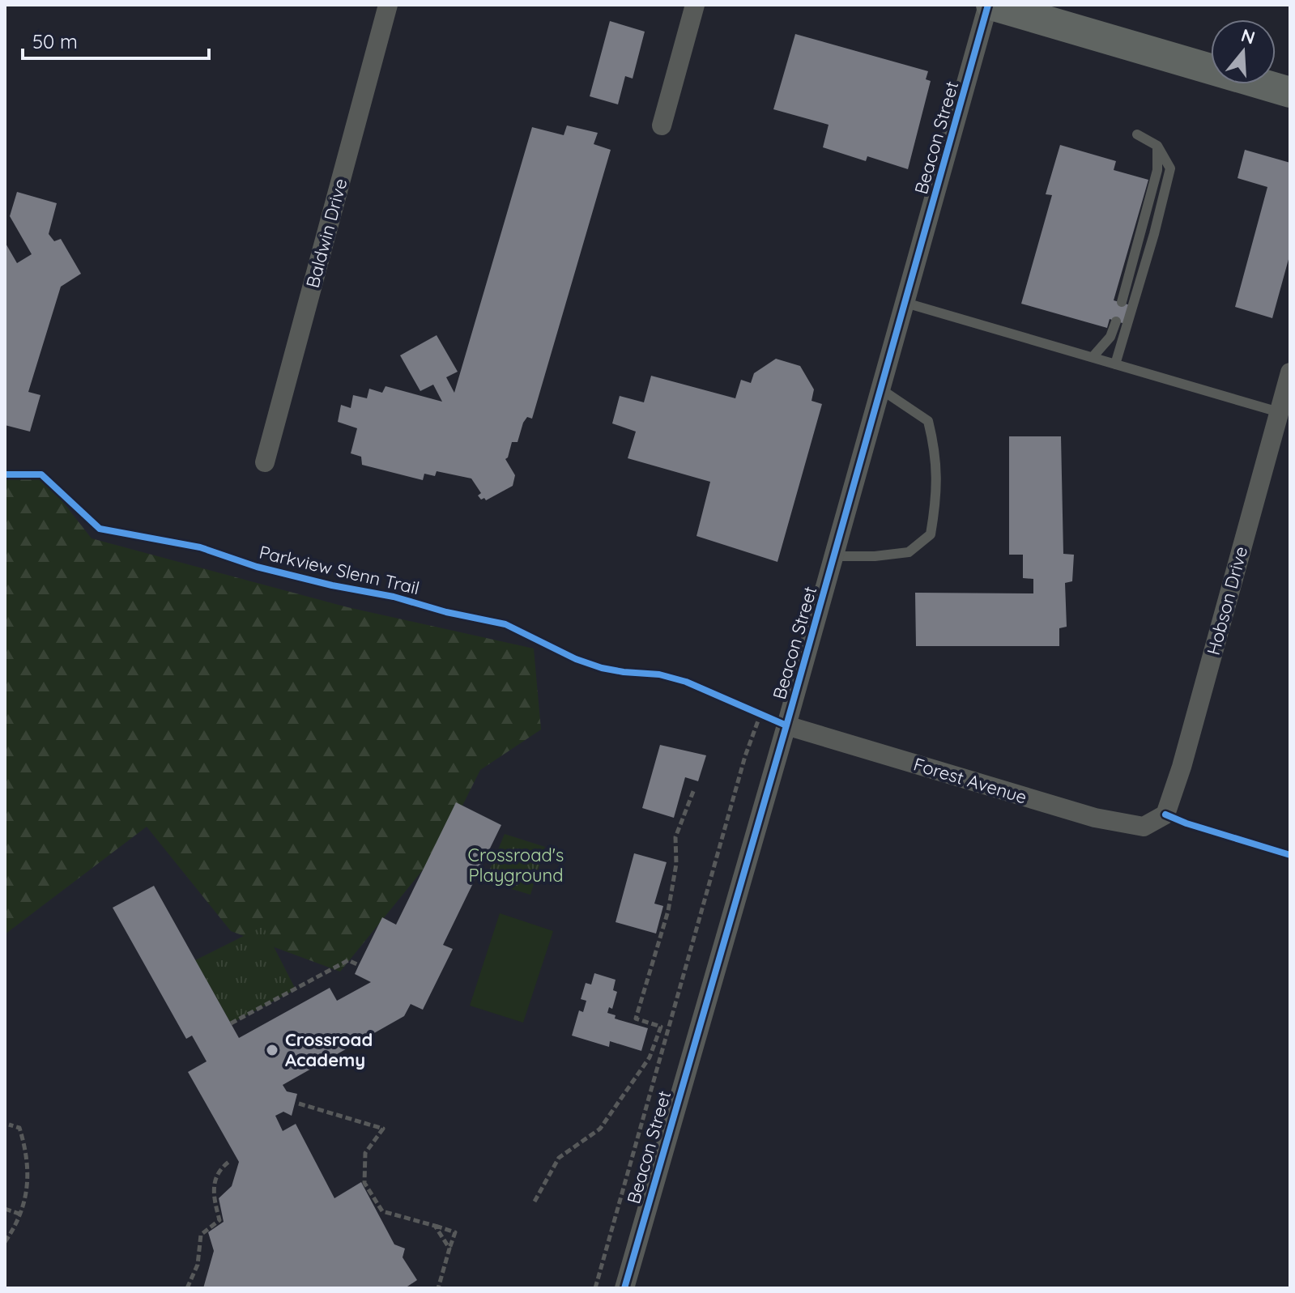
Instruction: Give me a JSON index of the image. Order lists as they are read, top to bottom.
{
  "streets": {
    "street": [
      "Beacon Street",
      "Baldwin Drive",
      "Hobson Drive",
      "Forest Avenue"
    ],
    "cycle path": ["Parkview Slenn Trail"]
  },
  "crossings": [
    ["Beacon Street", "Forest Avenue"],
    ["Hobson Drive", "Forest Avenue"]
  ],
  "parks": ["Crossroad's Playground"],
  "places": ["Crossroad Academy"],
  "scale_bar": "50 m",
  "north": "top"
}
